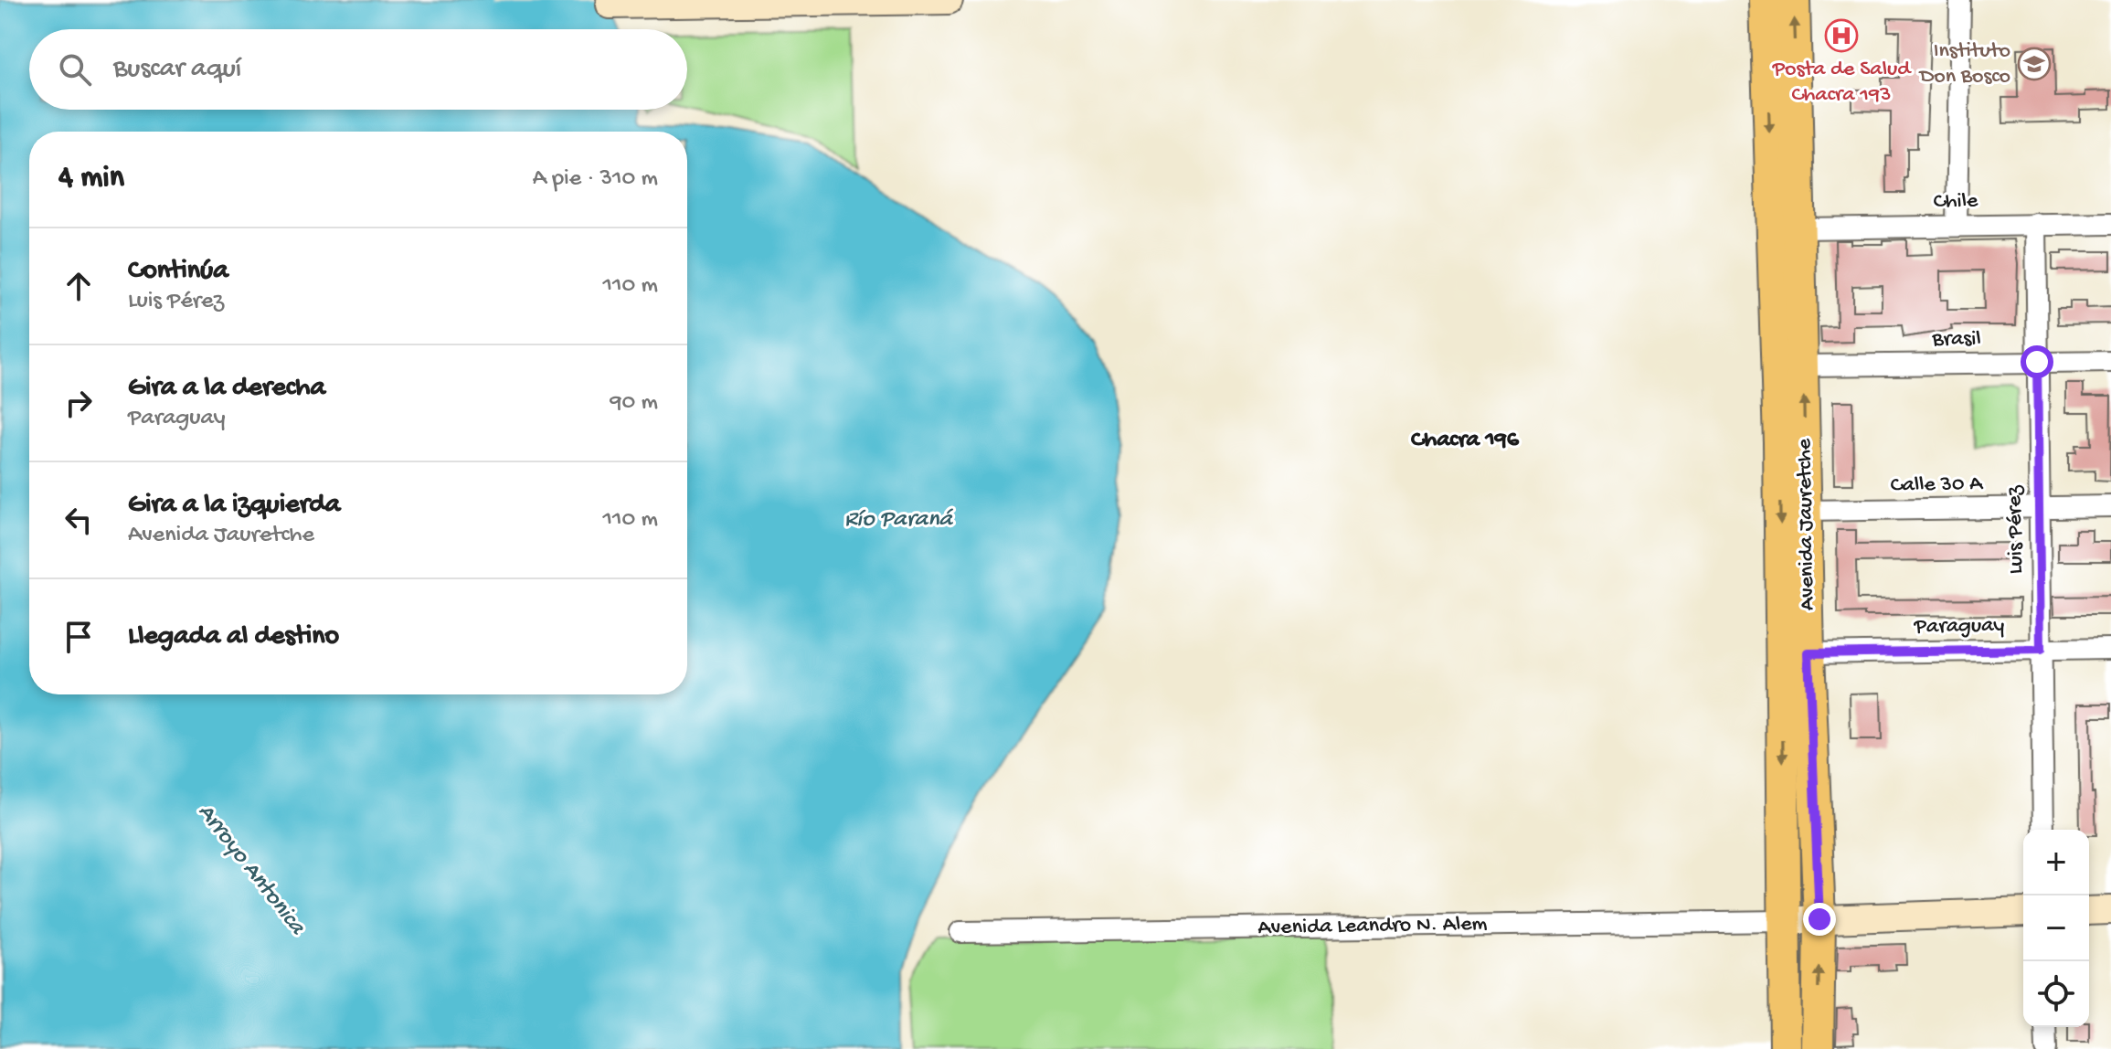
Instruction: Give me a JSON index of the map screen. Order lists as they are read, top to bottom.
{
  "streets": {
    "main road": ["Avenida Jauretche", "Avenida Leandro N. Alem"],
    "street": [
      "Chile",
      "Brasil",
      "Calle 30 A",
      "Luis Pérez",
      "Paraguay"
    ]
  },
  "crossings": [
    ["Chile", "Avenida Jauretche"],
    ["Chile", "Luis Pérez"],
    ["Brasil", "Avenida Jauretche"],
    ["Brasil", "Luis Pérez"],
    ["Calle 30 A", "Avenida Jauretche"],
    ["Calle 30 A", "Luis Pérez"],
    ["Avenida Jauretche", "Paraguay"],
    ["Avenida Jauretche", "Avenida Leandro N. Alem"],
    ["Luis Pérez", "Paraguay"]
  ],
  "districts": ["Chacra 196"],
  "water": ["Río Paraná", "Arroyo Antonica"],
  "places": {
    "hospital": ["Posta de Salud Chacra 193"],
    "school or university": ["Instituto Don Bosco"]
  },
  "page": {
    "search": "Buscar aquí",
    "heading": ["4 min", "A pie · 310 m"],
    "list": [
      ["Continúa", "Luis Pérez", "110 m"],
      ["Gira a la derecha", "Paraguay", "90 m"],
      ["Gira a la izquierda", "Avenida Jauretche", "110 m"],
      "Llegada al destino"
    ],
    "map_buttons": ["+", "−"]
  }
}
